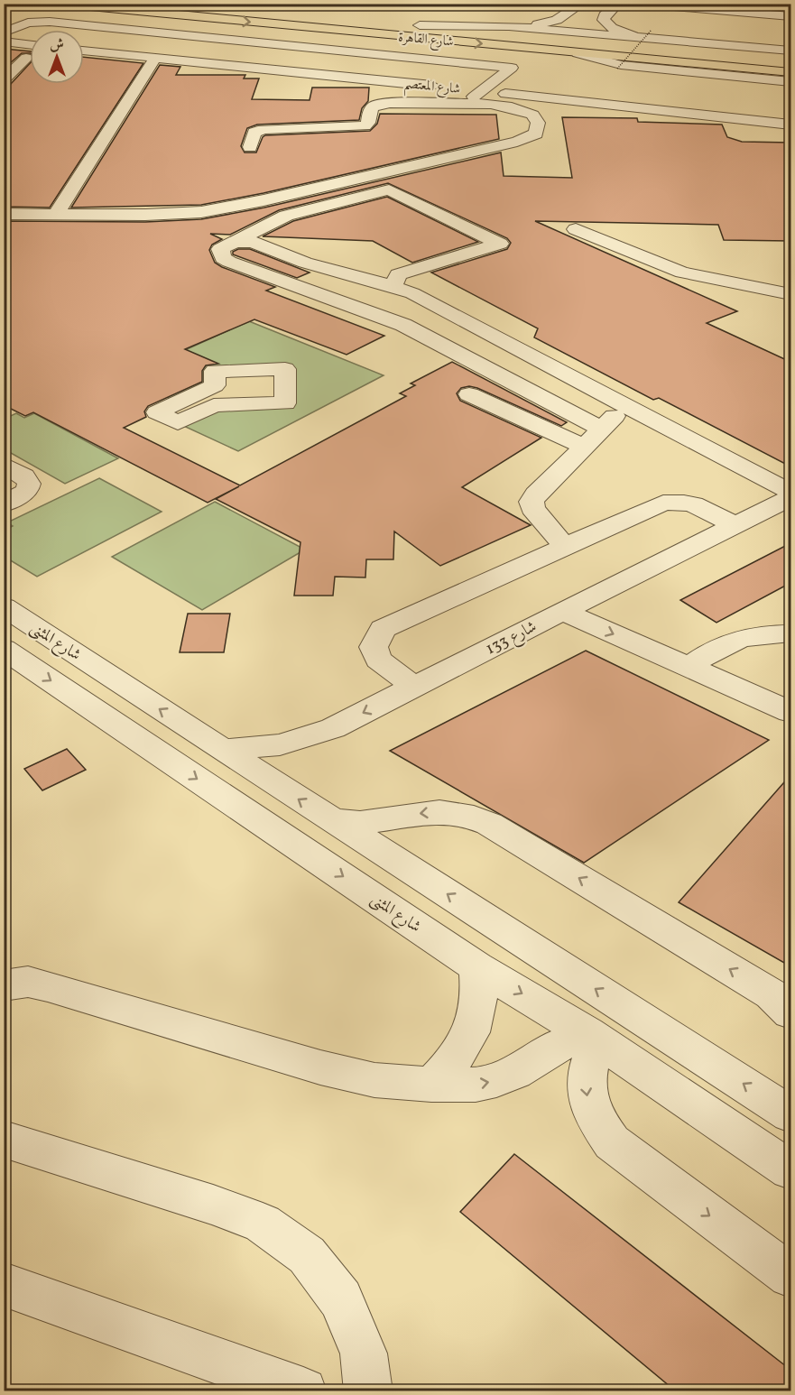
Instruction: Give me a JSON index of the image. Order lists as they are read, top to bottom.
{
  "streets": {
    "main road": ["شارع القاهرة"],
    "street": ["شارع المعتصم", "شارع 133", "شارع المثنى"]
  },
  "crossings": [
    ["شارع 133", "شارع المثنى"]
  ],
  "north": "top"
}
